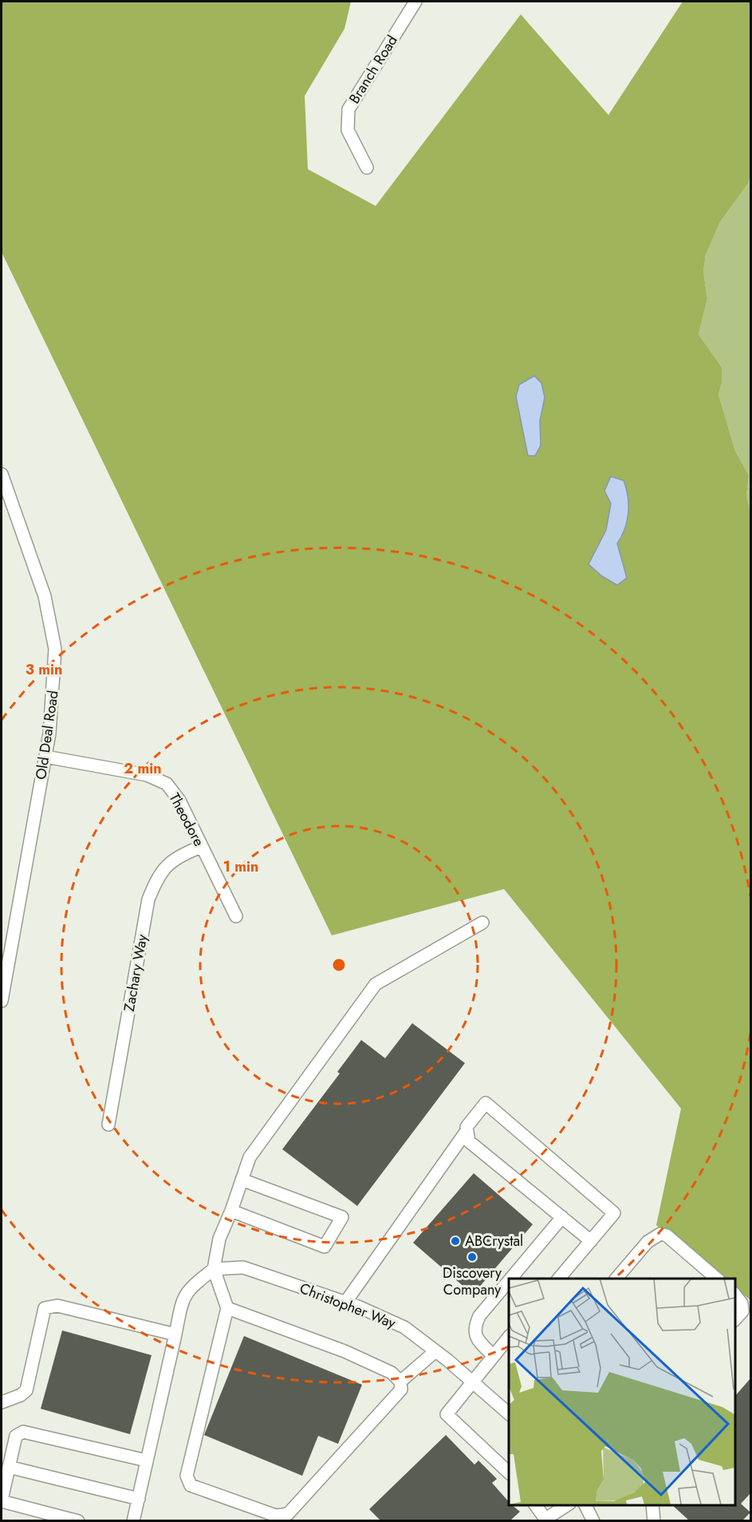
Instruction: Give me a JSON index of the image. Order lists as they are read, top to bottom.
{
  "streets": {
    "street": [
      "Branch Road",
      "Old Deal Road",
      "Theodore",
      "Zachary Way",
      "Christopher Way"
    ]
  },
  "crossings": [
    ["Old Deal Road", "Theodore"],
    ["Theodore", "Zachary Way"]
  ],
  "places": ["ABCrystal", "Discovery Company"],
  "rings": ["3 min", "2 min", "1 min"]
}
